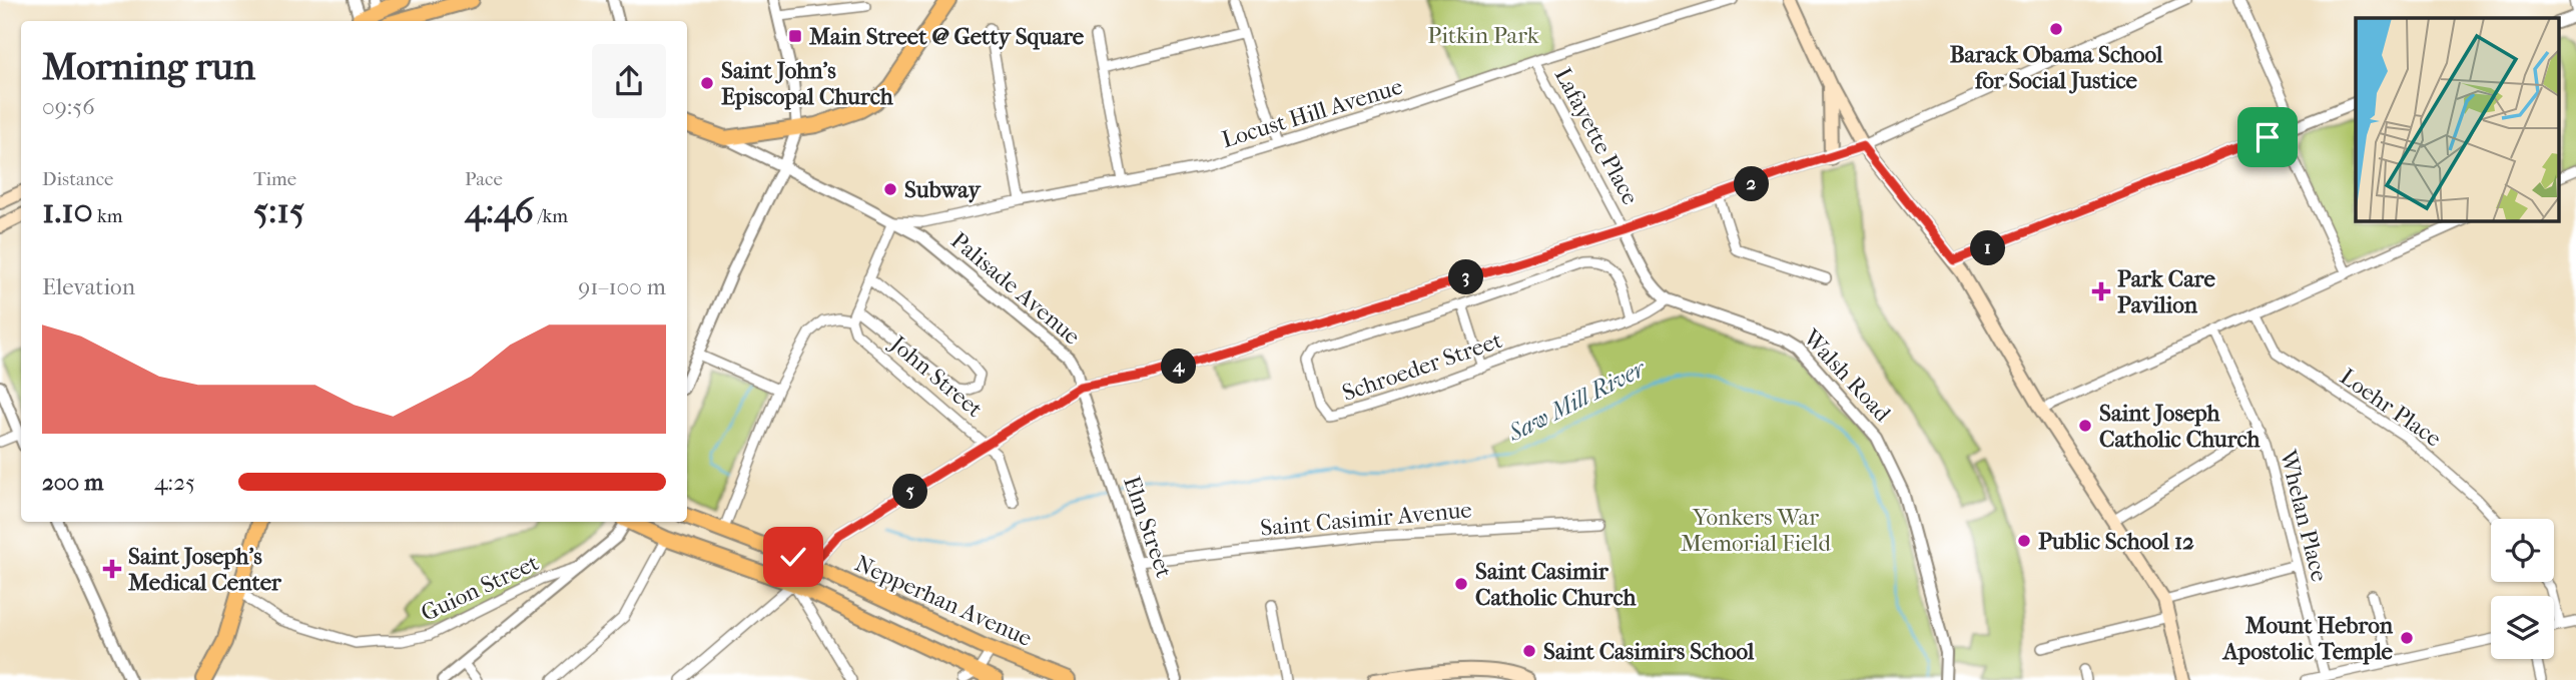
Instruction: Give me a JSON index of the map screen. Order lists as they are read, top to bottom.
{
  "streets": {
    "main road": ["Nepperhan Avenue"],
    "street": [
      "Locust Hill Avenue",
      "Lafayette Place",
      "Palisade Avenue",
      "Schroeder Street",
      "Walsh Road",
      "John Street",
      "Loehr Place",
      "Whelan Place",
      "Saint Casimir Avenue",
      "Elm Street",
      "Guion Street"
    ]
  },
  "crossings": [
    ["Locust Hill Avenue", "Lafayette Place"],
    ["Locust Hill Avenue", "Palisade Avenue"],
    ["Palisade Avenue", "Elm Street"],
    ["Schroeder Street", "Walsh Road"],
    ["Saint Casimir Avenue", "Elm Street"]
  ],
  "water": ["Saw Mill River"],
  "parks": ["Pitkin Park", "Yonkers War Memorial Field"],
  "places": {
    "other": [
      "Barack Obama School for Social Justice",
      "Saint John's Episcopal Church",
      "Subway",
      "Saint Joseph Catholic Church",
      "Public School 12",
      "Saint Casimir Catholic Church",
      "Mount Hebron Apostolic Temple",
      "Saint Casimirs School"
    ],
    "transit": ["Main Street @ Getty Square"],
    "health": ["Park Care Pavilion", "Saint Joseph's Medical Center"]
  },
  "page": {
    "heading": ["Morning run", "09:56"],
    "stats": [
      ["Distance", "1.10 km"],
      ["Time", "5:15"],
      ["Pace", "4:46 /km"]
    ],
    "pins": [
      "2",
      "1",
      "3",
      "4",
      "5"
    ],
    "chart": ["Elevation", "91–100 m"],
    "list": [
      {
        "name": "200 m",
        "note": "4:25"
      }
    ]
  }
}
